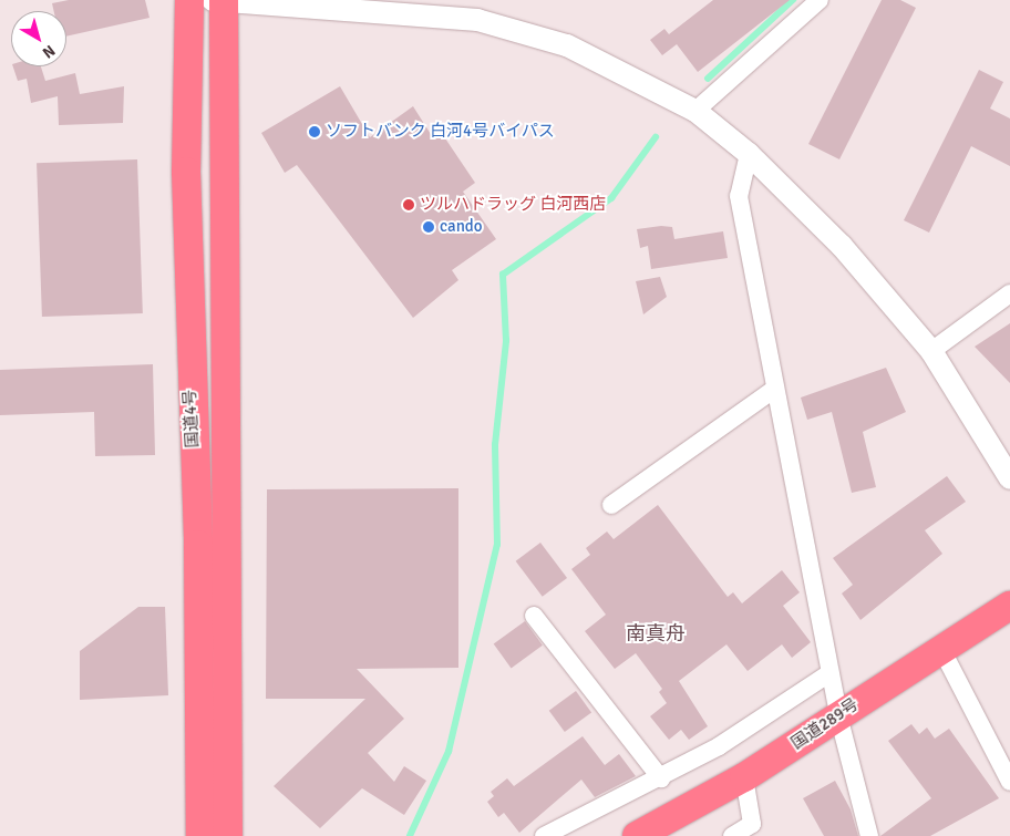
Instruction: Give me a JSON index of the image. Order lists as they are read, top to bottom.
{
  "streets": {
    "highway": ["国道4号", "国道289号"]
  },
  "districts": ["南真舟"],
  "places": ["ソフトバンク 白河4号バイパス", "ツルハドラッグ 白河西店", "cando"],
  "north": "bottom right"
}
